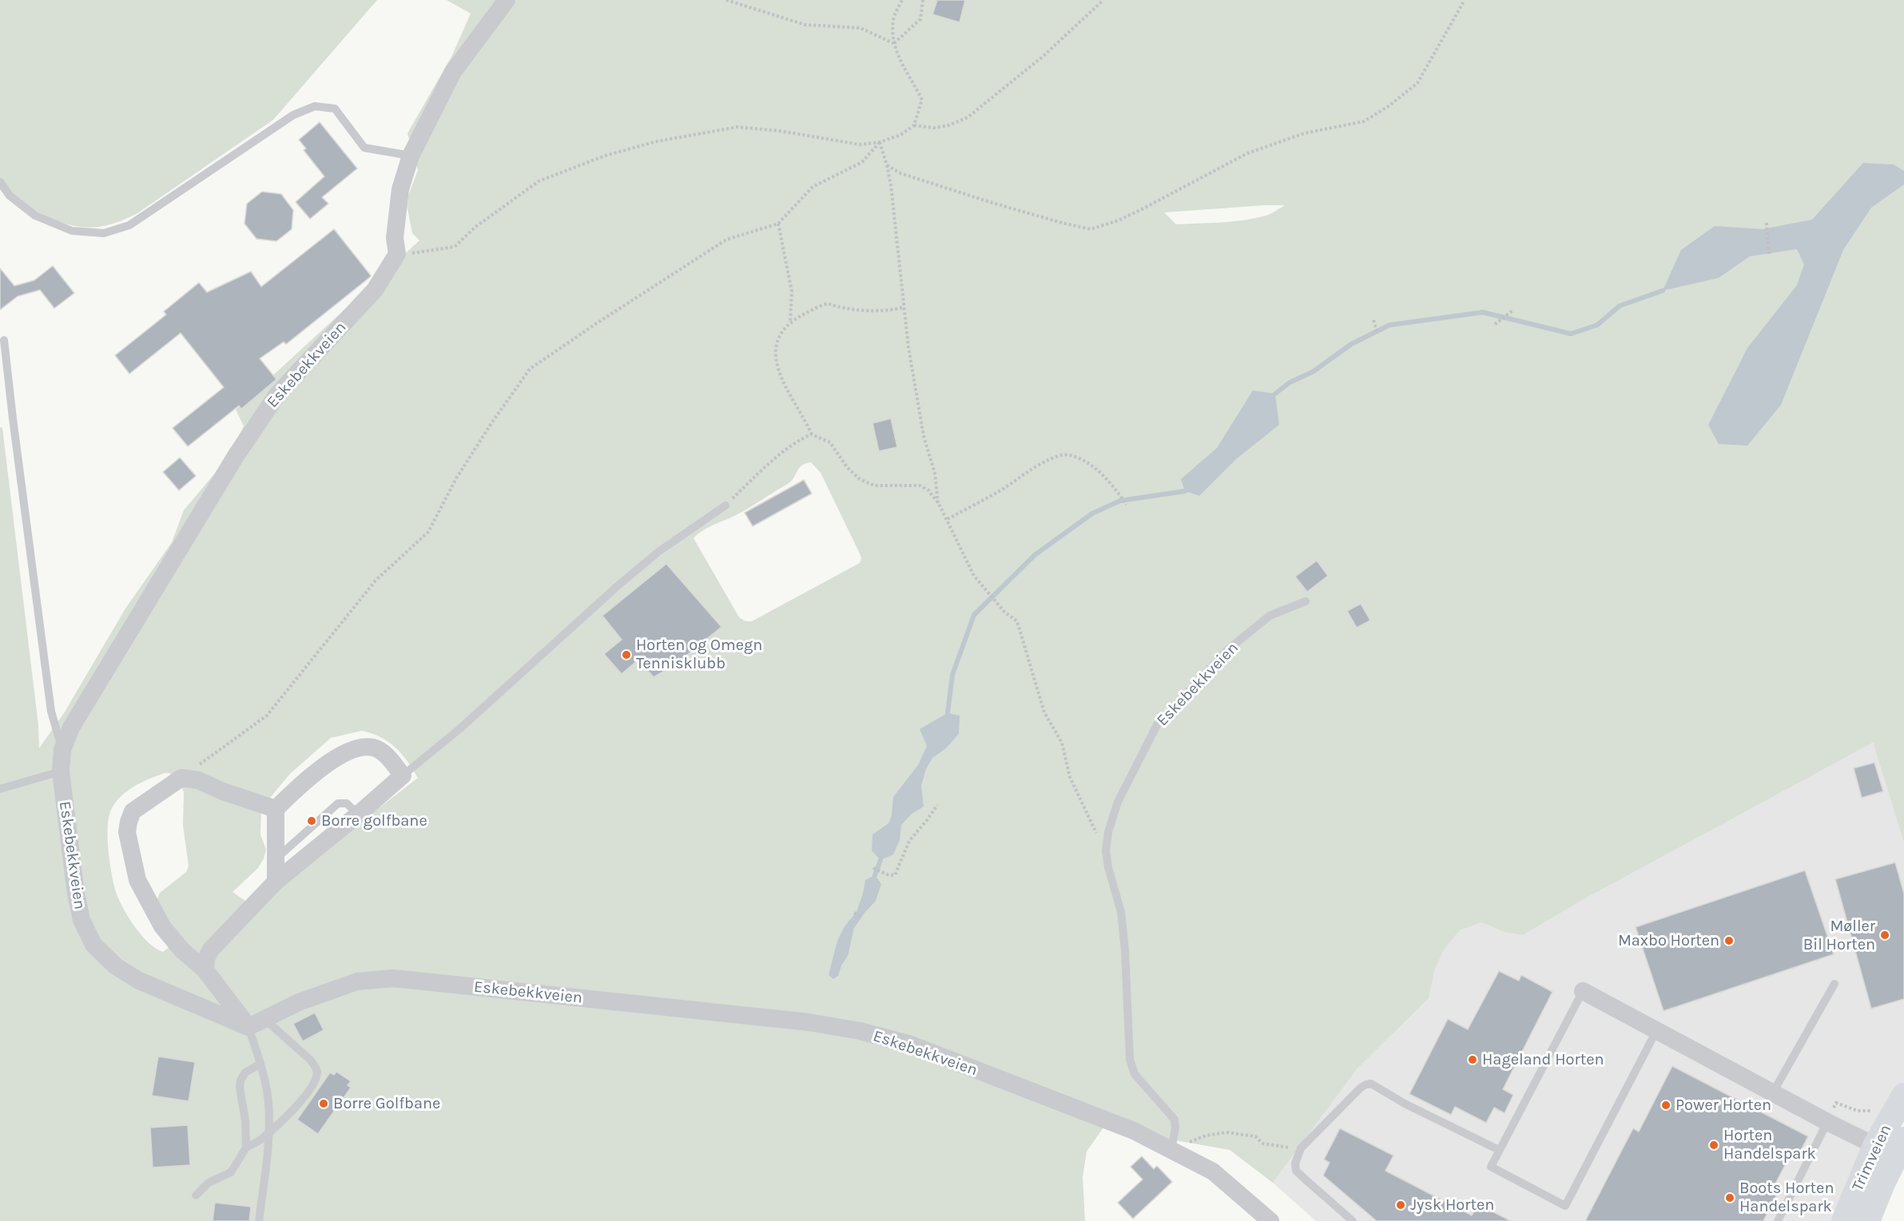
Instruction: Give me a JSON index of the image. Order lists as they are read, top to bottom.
{
  "streets": {
    "main road": ["Trimveien"],
    "street": ["Eskebekkveien"]
  },
  "places": [
    "Horten og Omegn Tennisklubb",
    "Borre golfbane",
    "Møller Bil Horten",
    "Maxbo Horten",
    "Hageland Horten",
    "Borre Golfbane",
    "Power Horten",
    "Horten Handelspark",
    "Boots Horten Handelspark",
    "Jysk Horten"
  ]
}
